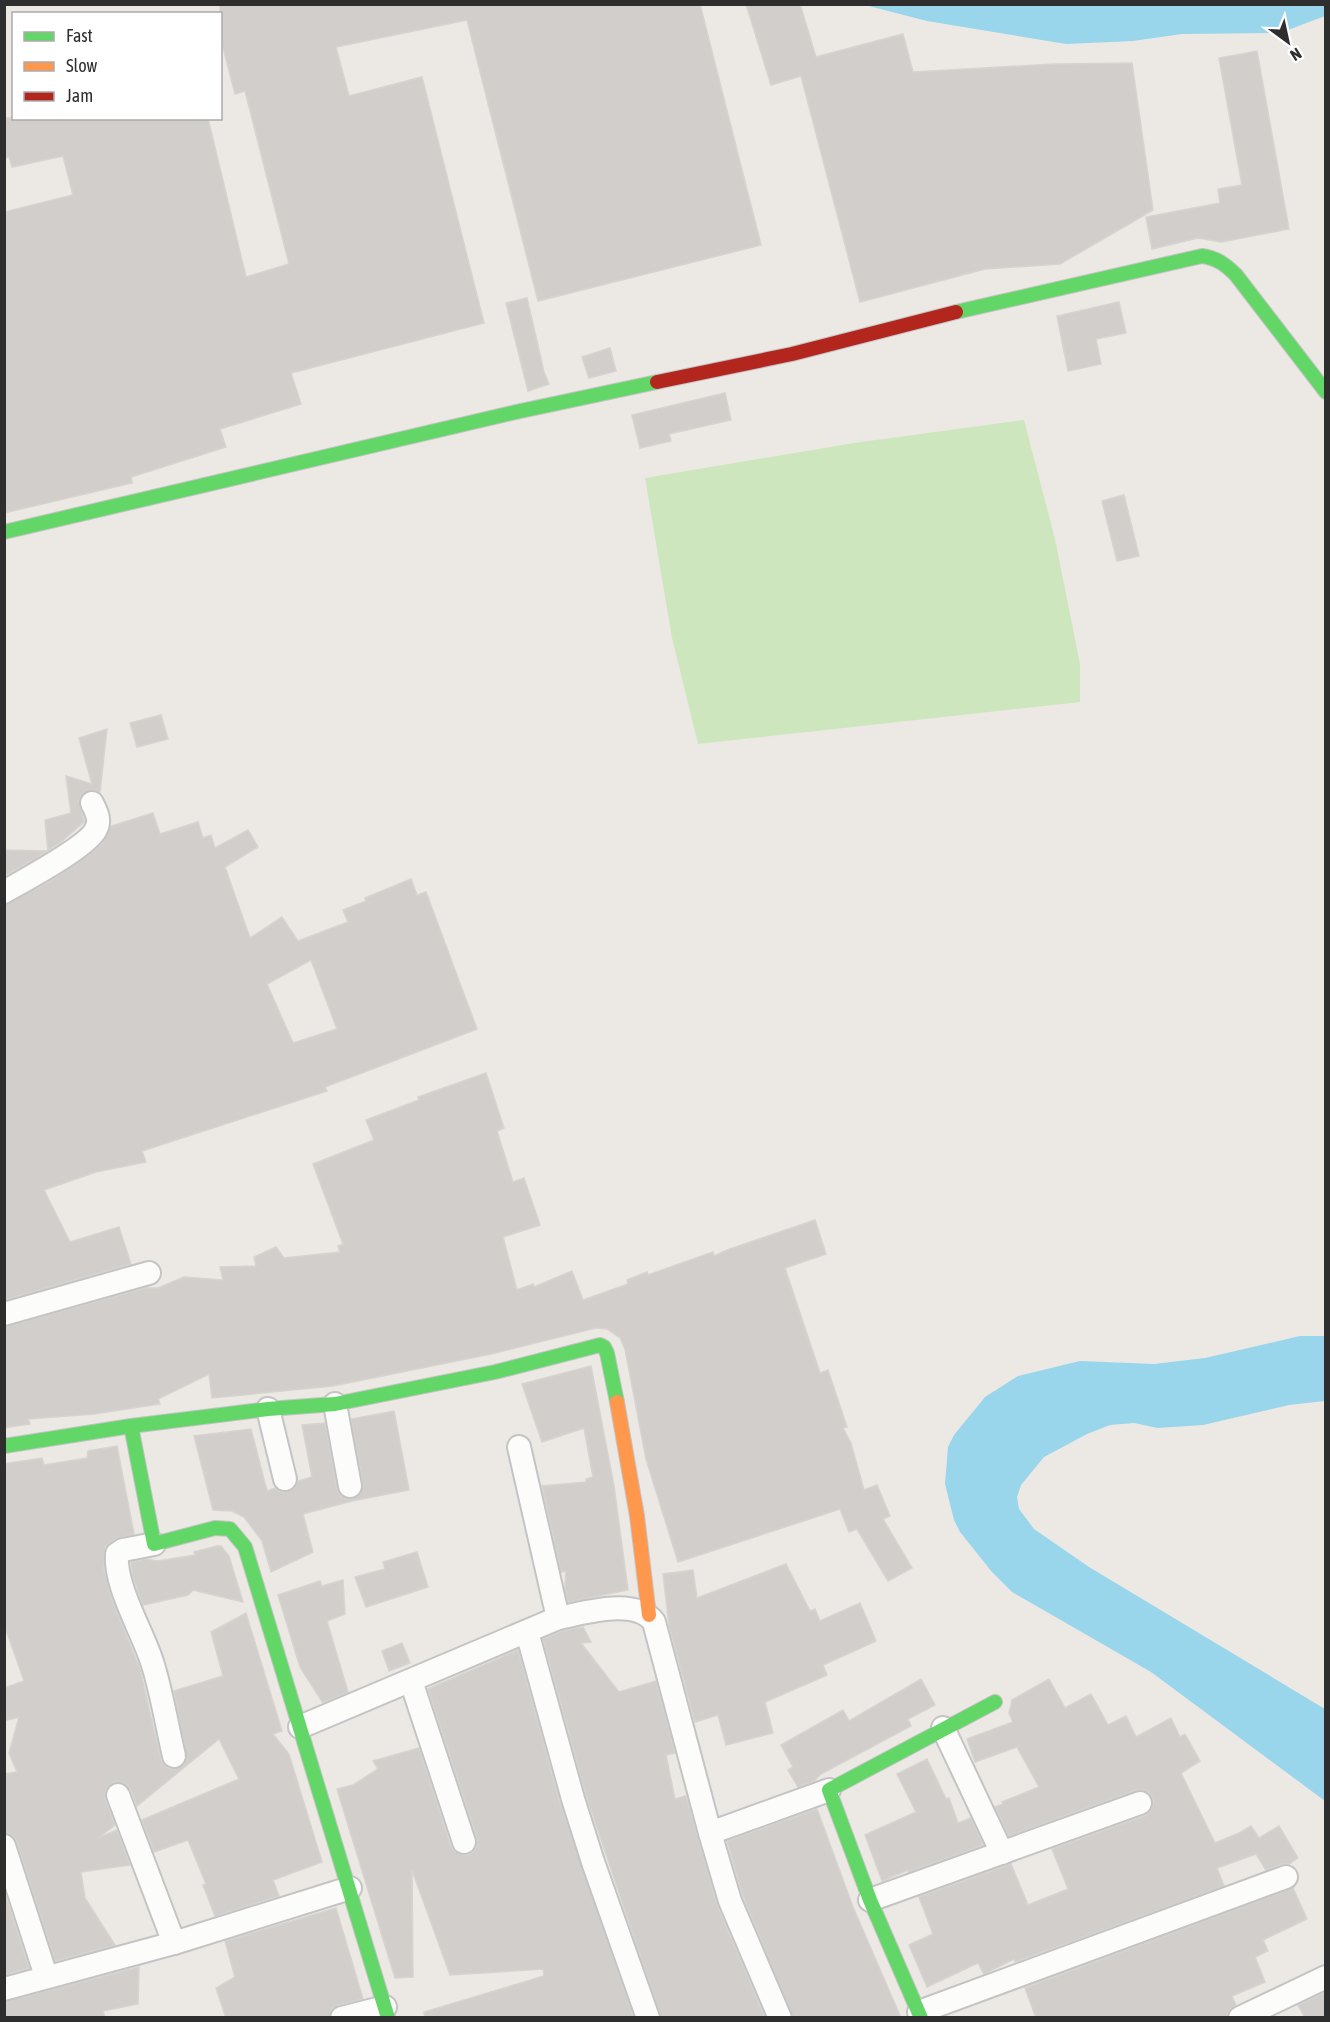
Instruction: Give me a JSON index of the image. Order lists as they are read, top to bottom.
{
  "legend": ["Fast", "Slow", "Jam"],
  "north": "bottom right"
}
